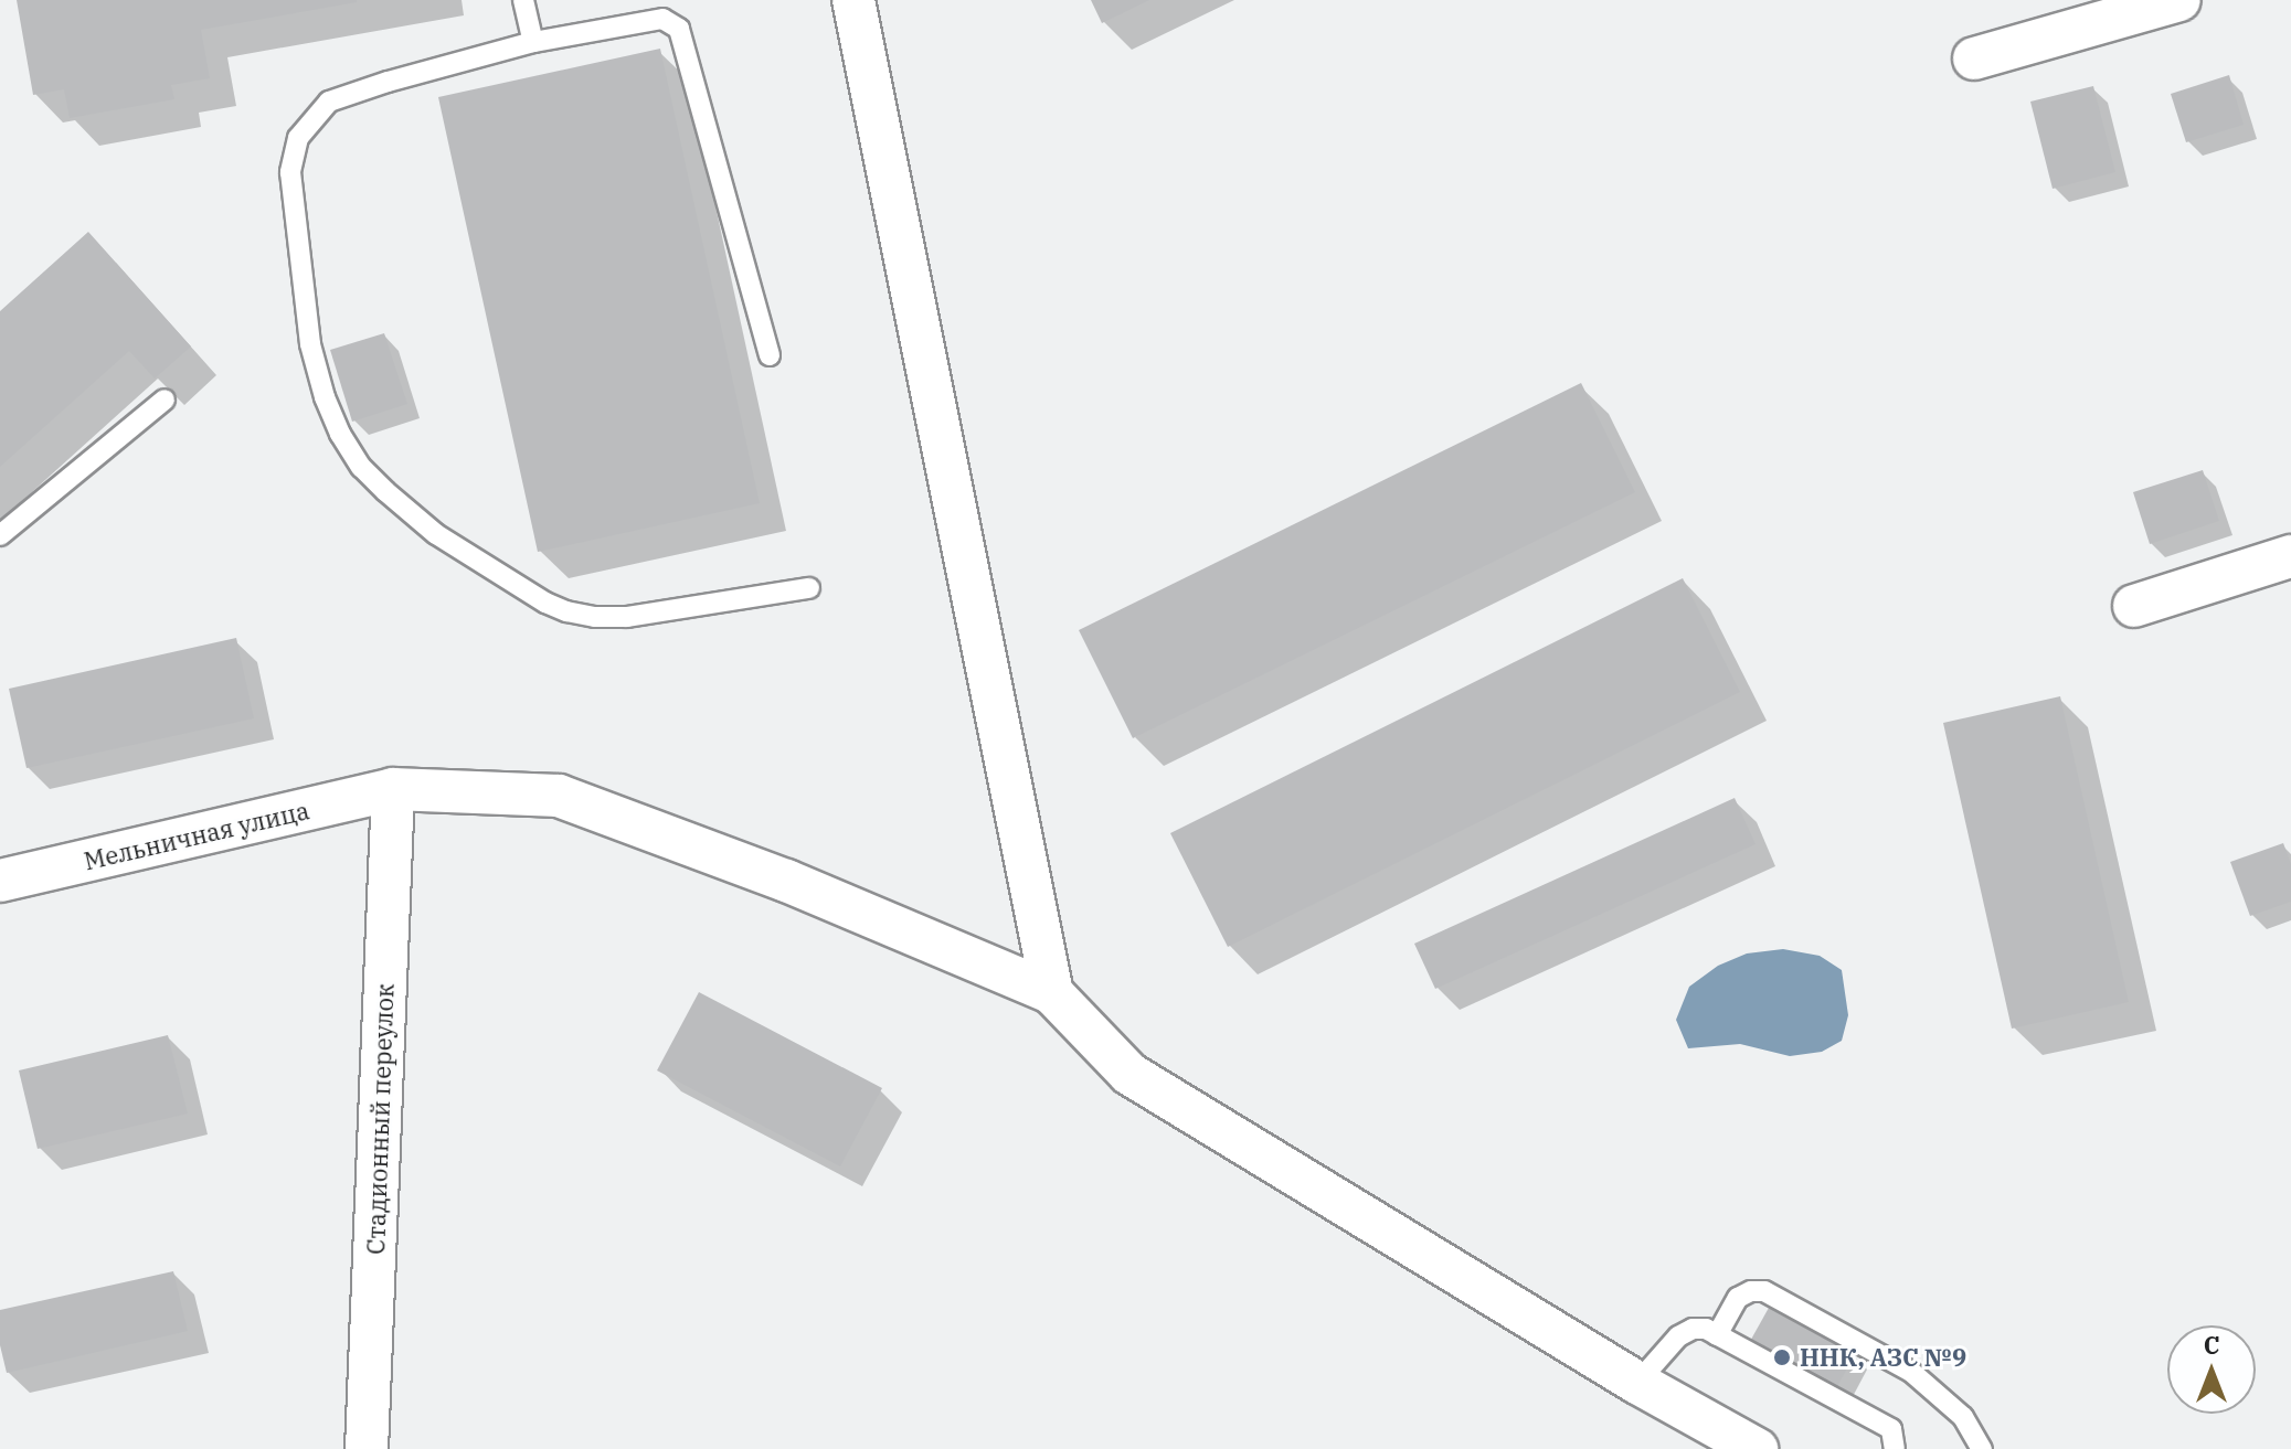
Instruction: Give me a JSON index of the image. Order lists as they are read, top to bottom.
{
  "streets": {
    "street": ["Мельничная улица", "Стадионный переулок"]
  },
  "crossings": [
    ["Мельничная улица", "Стадионный переулок"]
  ],
  "places": ["ННК, АЗС №9"],
  "north": "top"
}
